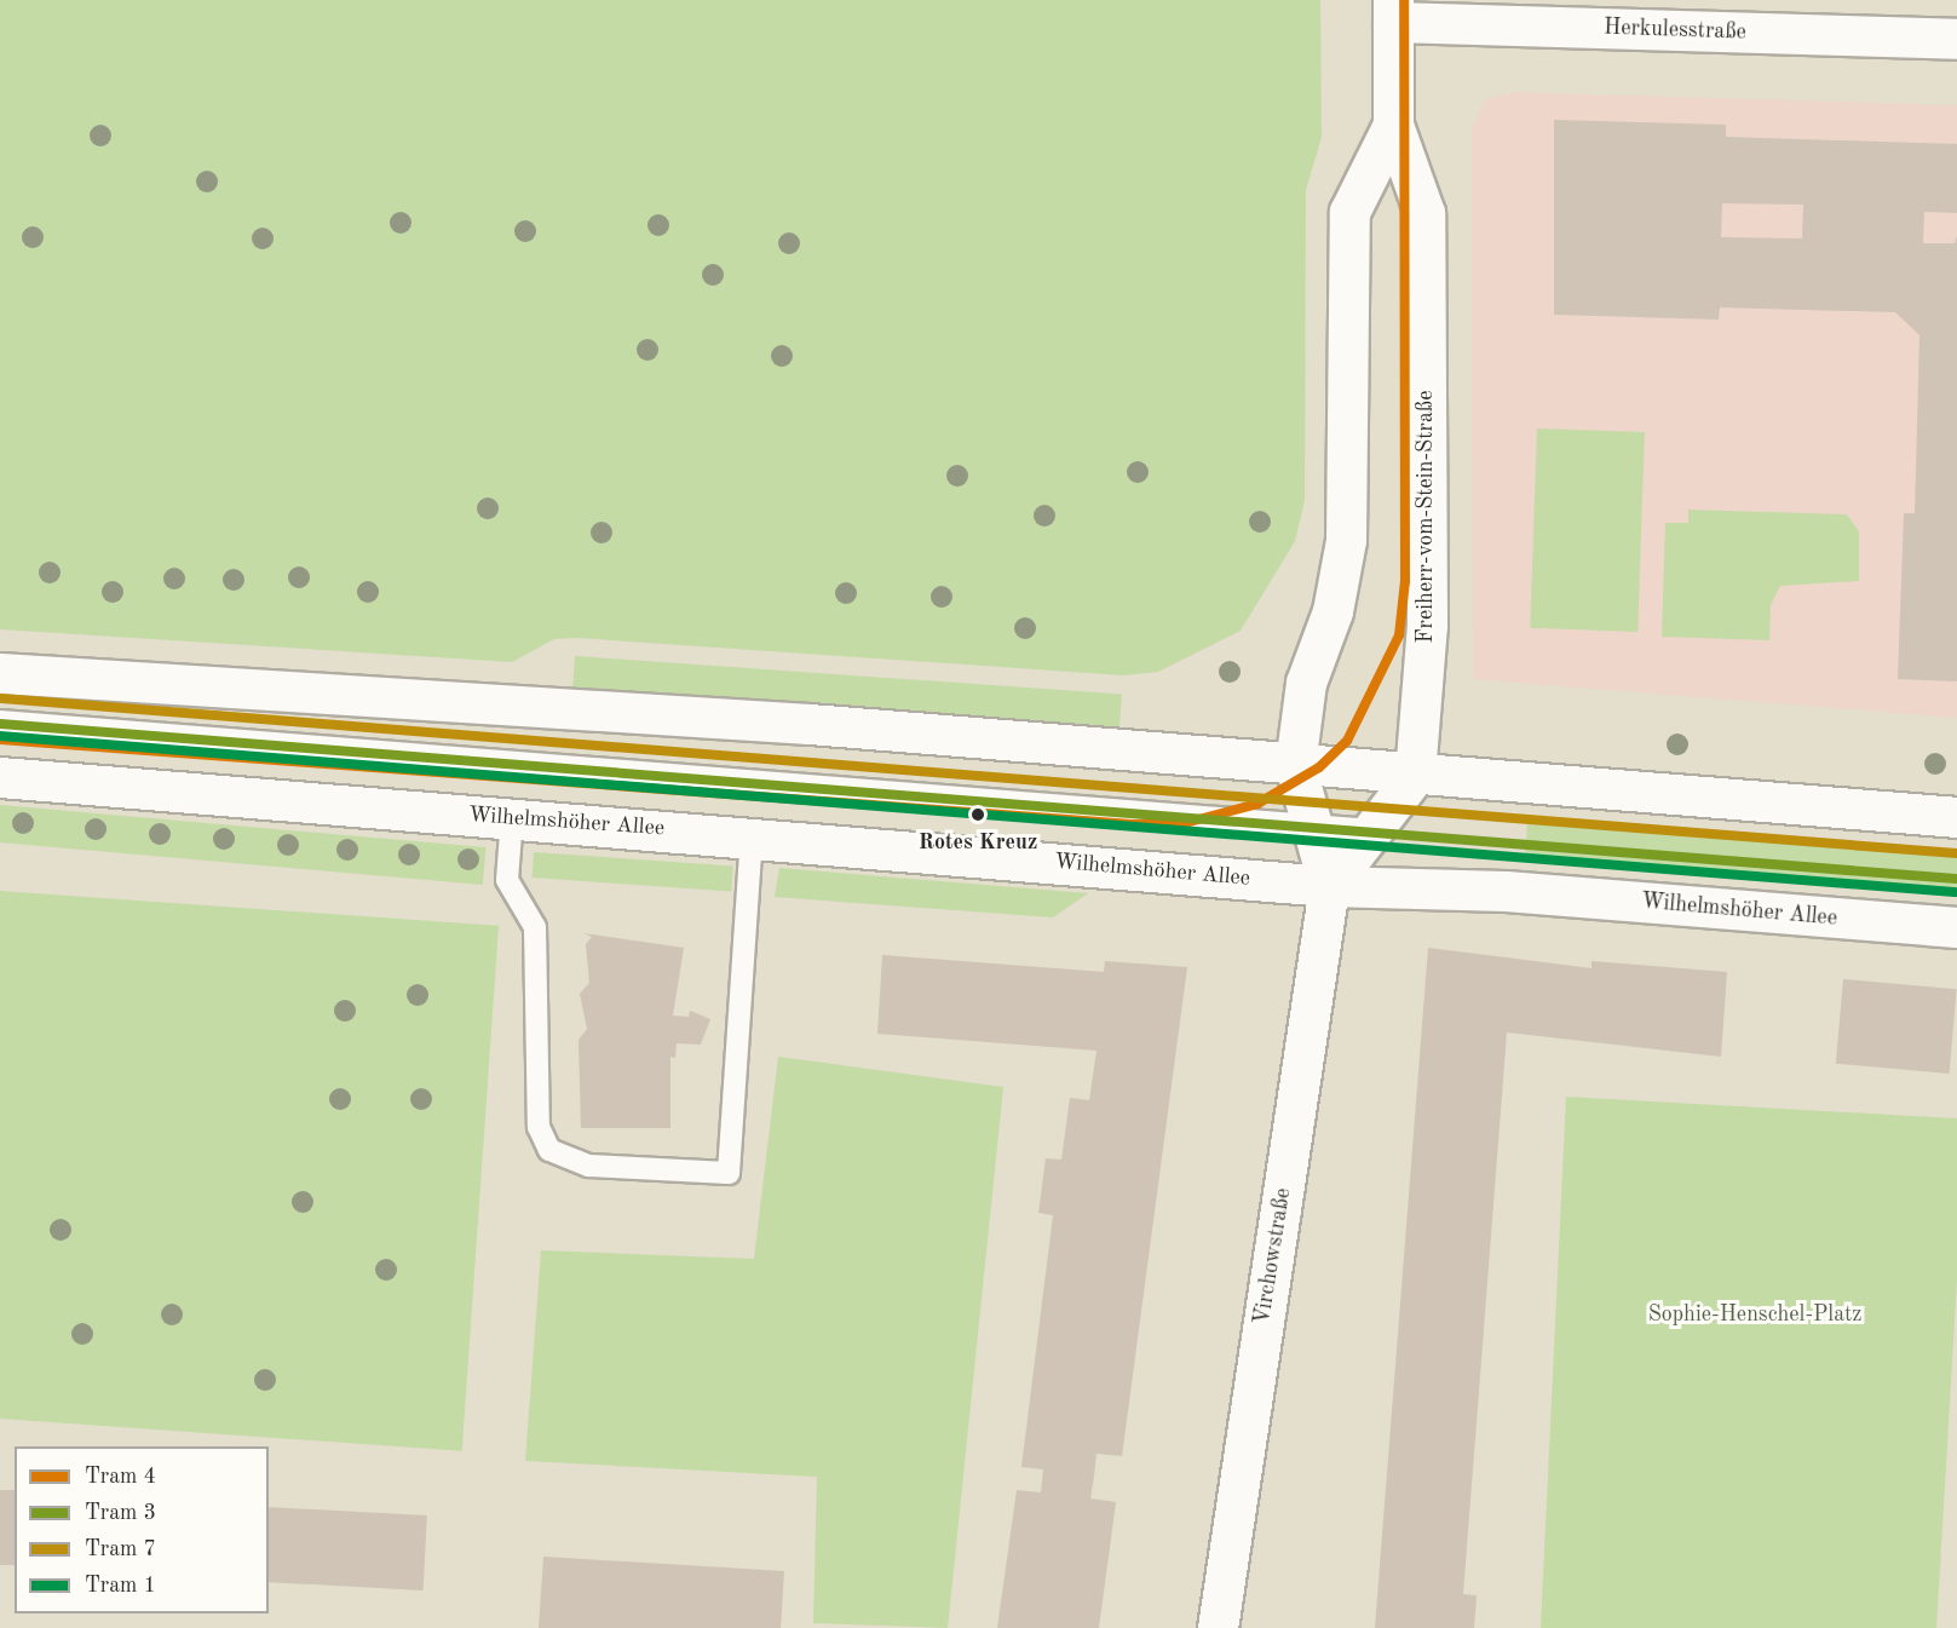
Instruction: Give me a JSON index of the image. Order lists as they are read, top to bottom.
{
  "streets": {
    "main road": [
      "Herkulesstraße",
      "Freiherr-vom-Stein-Straße",
      "Wilhelmshöher Allee",
      "Virchowstraße"
    ]
  },
  "crossings": [
    ["Herkulesstraße", "Freiherr-vom-Stein-Straße"],
    ["Freiherr-vom-Stein-Straße", "Wilhelmshöher Allee"],
    ["Freiherr-vom-Stein-Straße", "Virchowstraße"],
    ["Wilhelmshöher Allee", "Virchowstraße"]
  ],
  "parks": ["Sophie-Henschel-Platz"],
  "places": ["Rotes Kreuz"],
  "lines": [
    "tram line 4",
    "tram line 7",
    "tram line 3",
    "tram line 1"
  ],
  "legend": [
    "Tram 4",
    "Tram 3",
    "Tram 7",
    "Tram 1"
  ]
}
